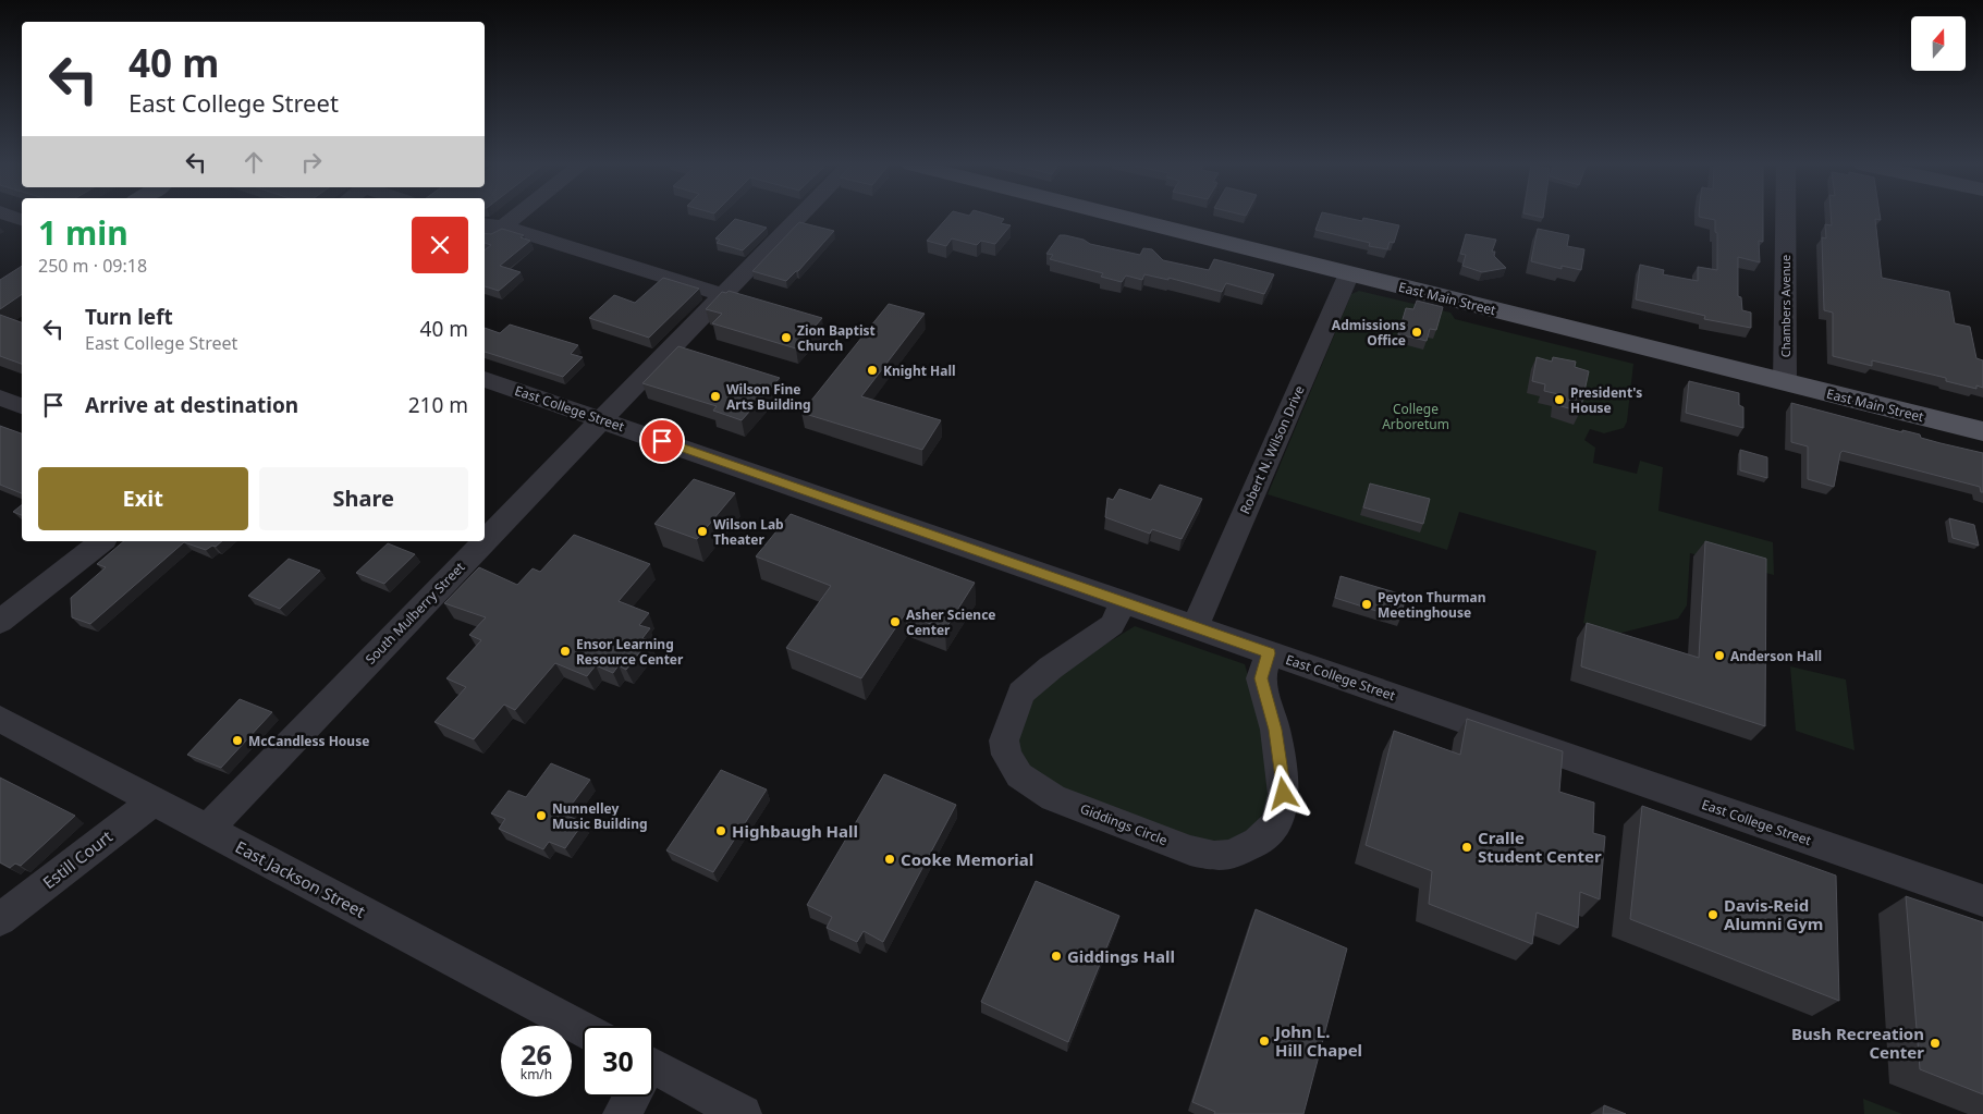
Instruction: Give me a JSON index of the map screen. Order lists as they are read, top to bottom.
{
  "streets": {
    "main road": ["East Main Street"],
    "street": [
      "Chambers Avenue",
      "East College Street",
      "Robert N. Wilson Drive",
      "South Mulberry Street",
      "Giddings Circle",
      "Estill Court",
      "East Jackson Street"
    ]
  },
  "crossings": [
    ["East Main Street", "Chambers Avenue"],
    ["East Main Street", "Robert N. Wilson Drive"],
    ["East College Street", "Robert N. Wilson Drive"],
    ["East College Street", "South Mulberry Street"],
    ["East College Street", "Giddings Circle"],
    ["South Mulberry Street", "East Jackson Street"],
    ["Estill Court", "East Jackson Street"]
  ],
  "parks": ["College Arboretum"],
  "places": [
    "Admissions Office",
    "Zion Baptist Church",
    "Knight Hall",
    "Wilson Fine Arts Building",
    "President's House",
    "Wilson Lab Theater",
    "Peyton Thurman Meetinghouse",
    "Asher Science Center",
    "Ensor Learning Resource Center",
    "Anderson Hall",
    "McCandless House",
    "Nunnelley Music Building",
    "Highbaugh Hall",
    "Cralle Student Center",
    "Cooke Memorial",
    "Davis-Reid Alumni Gym",
    "Giddings Hall",
    "John L. Hill Chapel",
    "Bush Recreation Center"
  ],
  "north": "top",
  "page": {
    "turn": ["40 m", "East College Street"],
    "heading": ["1 min", "250 m · 09:18"],
    "list": [
      {
        "name": "Turn left",
        "note": "East College Street",
        "value": "40 m"
      },
      {
        "name": "Arrive at destination",
        "value": "210 m"
      }
    ],
    "buttons": ["Exit", "Share"],
    "speed": "26 km/h",
    "limit": "30"
  }
}
